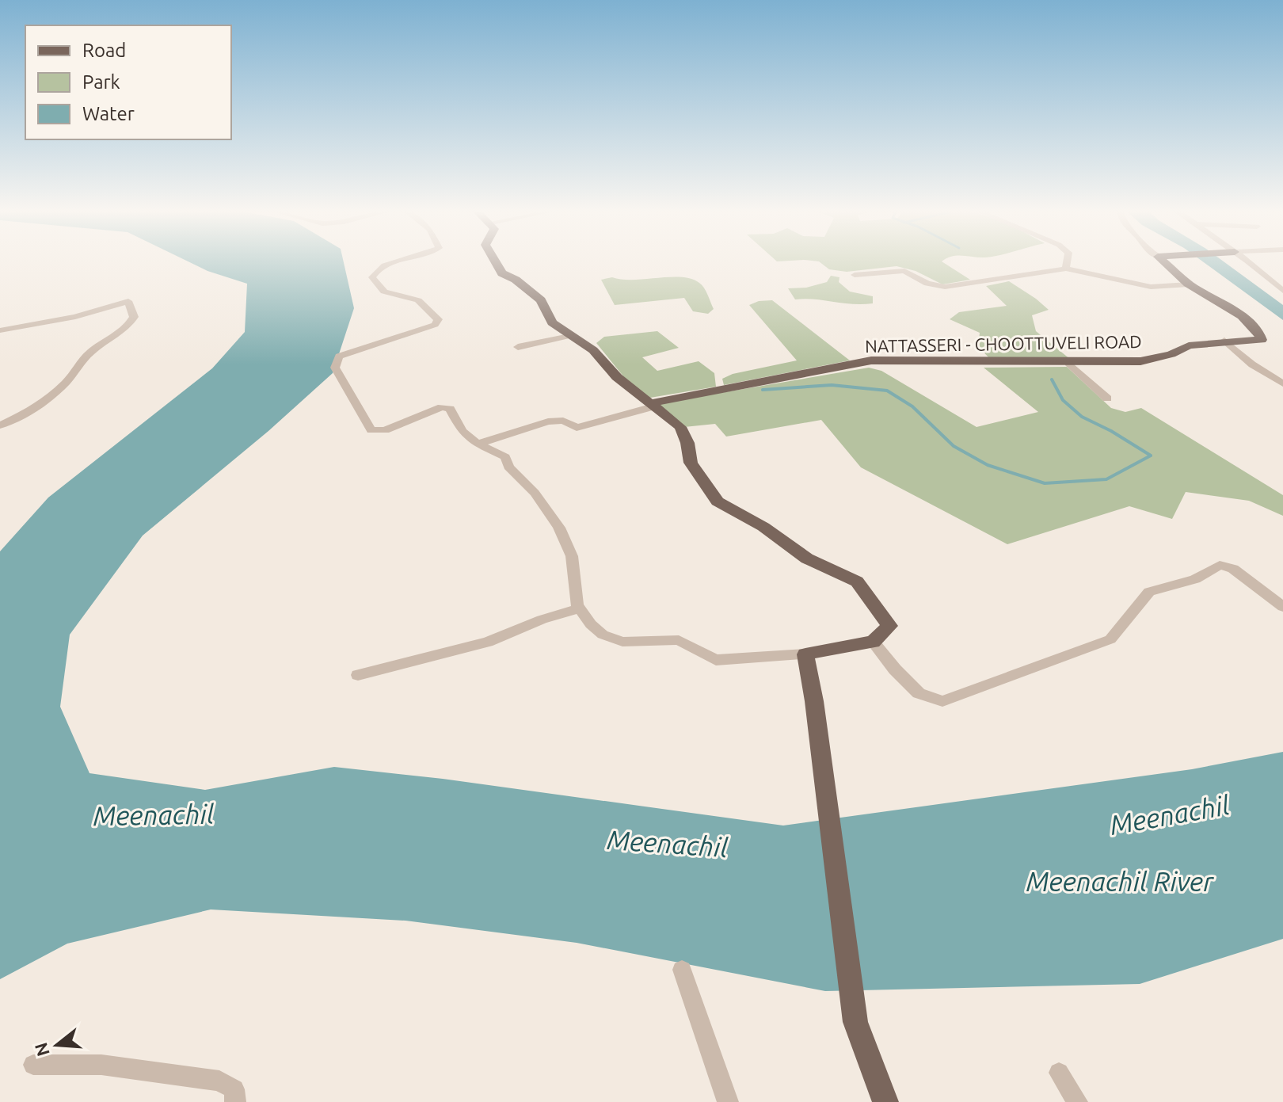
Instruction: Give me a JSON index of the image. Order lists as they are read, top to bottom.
{
  "streets": {
    "main road": ["NATTASSERI - CHOOTTUVELI ROAD"]
  },
  "water": ["Meenachil", "Meenachil River"],
  "legend": ["Road", "Park", "Water"],
  "north": "left"
}
